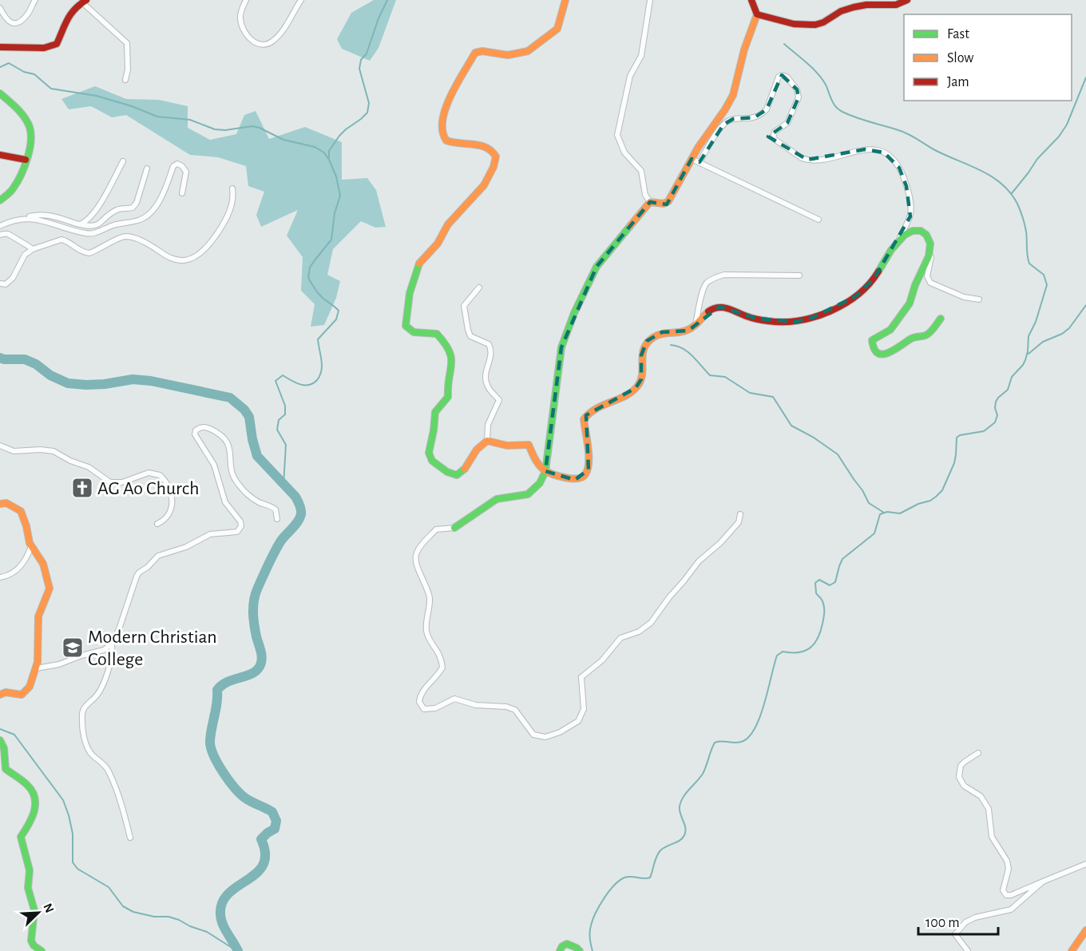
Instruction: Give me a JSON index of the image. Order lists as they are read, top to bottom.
{
  "places": {
    "church": ["AG Ao Church"],
    "school or university": ["Modern Christian College"]
  },
  "legend": ["Fast", "Slow", "Jam"],
  "scale_bar": "100 m",
  "north": "top right"
}
